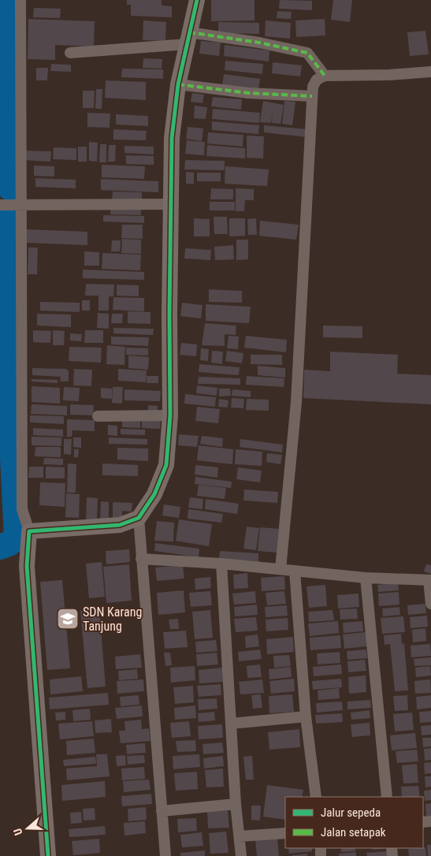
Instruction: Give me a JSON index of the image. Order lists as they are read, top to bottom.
{
  "places": {
    "school or university": ["SDN Karang Tanjung"]
  },
  "legend": ["Jalur sepeda", "Jalan setapak"],
  "north": "left"
}
